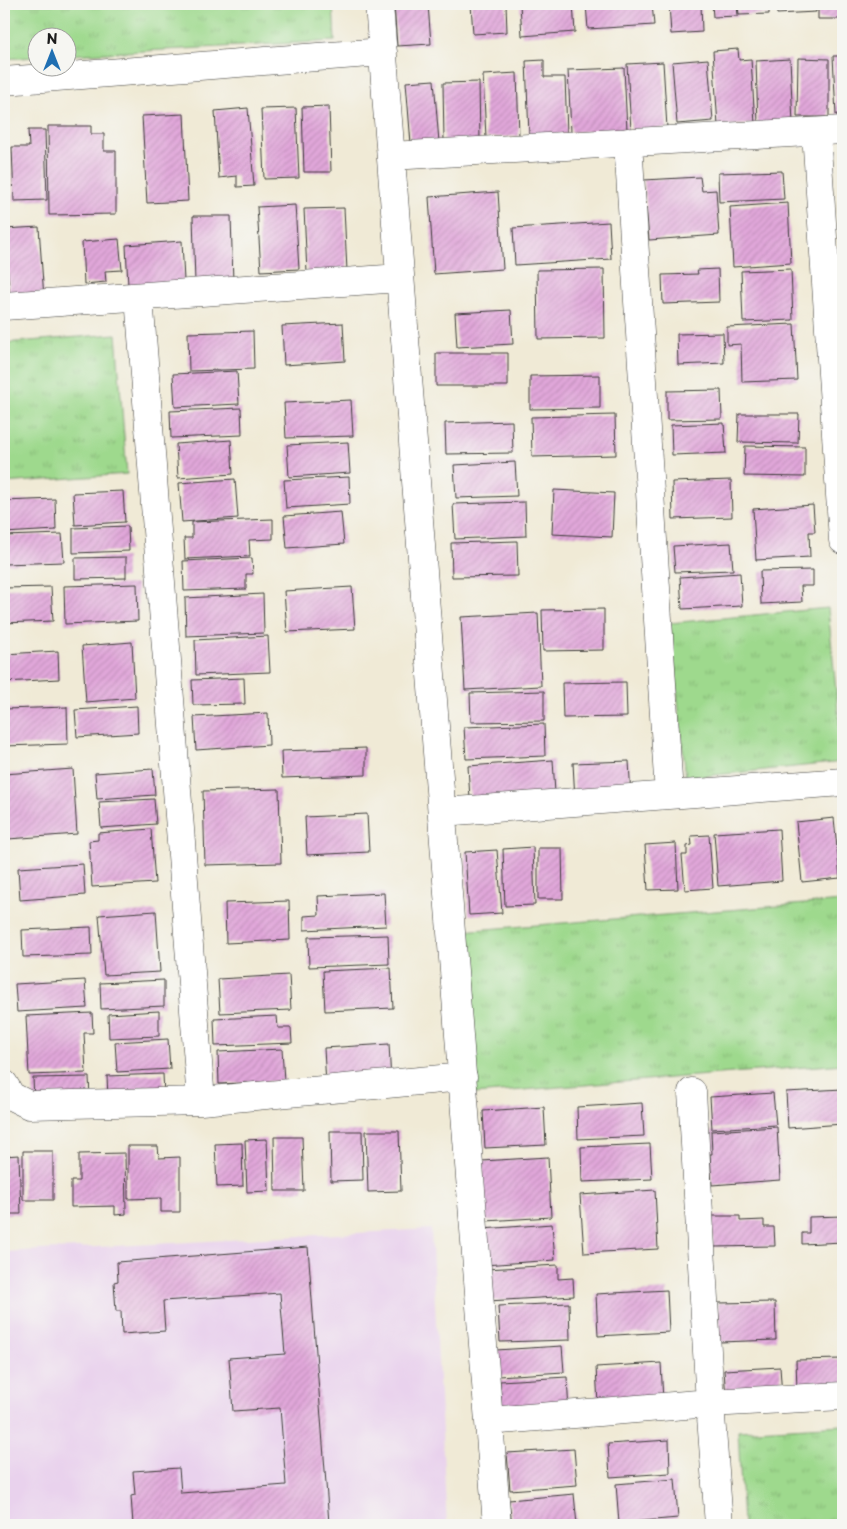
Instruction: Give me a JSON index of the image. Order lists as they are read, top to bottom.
{
  "north": "top"
}
